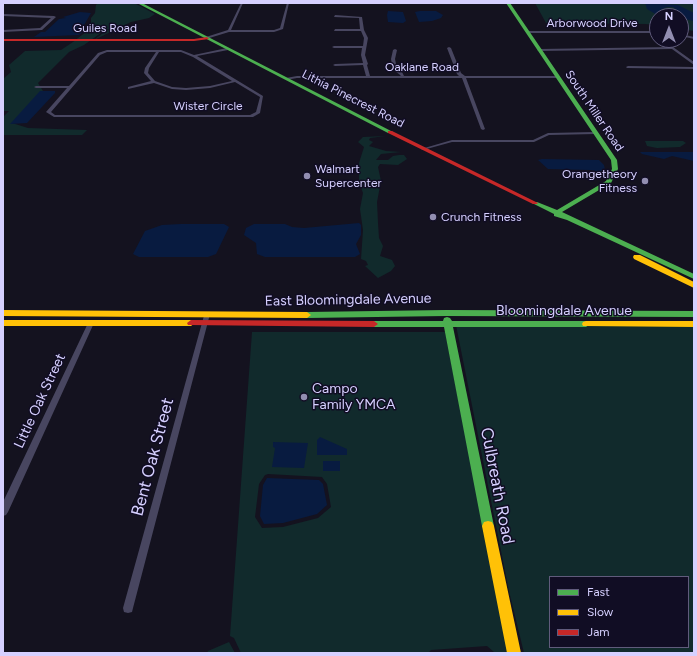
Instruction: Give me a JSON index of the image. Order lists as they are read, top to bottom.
{
  "streets": {
    "main road": [
      "Guiles Road",
      "Lithia Pinecrest Road",
      "South Miller Road",
      "East Bloomingdale Avenue",
      "Bloomingdale Avenue",
      "Culbreath Road"
    ],
    "street": [
      "Arborwood Drive",
      "Oaklane Road",
      "Wister Circle",
      "Little Oak Street",
      "Bent Oak Street"
    ]
  },
  "crossings": [
    ["Arborwood Drive", "South Miller Road"],
    ["Guiles Road", "Lithia Pinecrest Road"],
    ["Oaklane Road", "Lithia Pinecrest Road"],
    ["Oaklane Road", "South Miller Road"],
    ["Lithia Pinecrest Road", "South Miller Road"],
    ["East Bloomingdale Avenue", "Bloomingdale Avenue"],
    ["East Bloomingdale Avenue", "Little Oak Street"],
    ["East Bloomingdale Avenue", "Bent Oak Street"],
    ["East Bloomingdale Avenue", "Culbreath Road"],
    ["Bloomingdale Avenue", "Culbreath Road"]
  ],
  "places": [
    "Walmart Supercenter",
    "Orangetheory Fitness",
    "Crunch Fitness",
    "Campo Family YMCA"
  ],
  "legend": ["Fast", "Slow", "Jam"],
  "north": "top"
}
